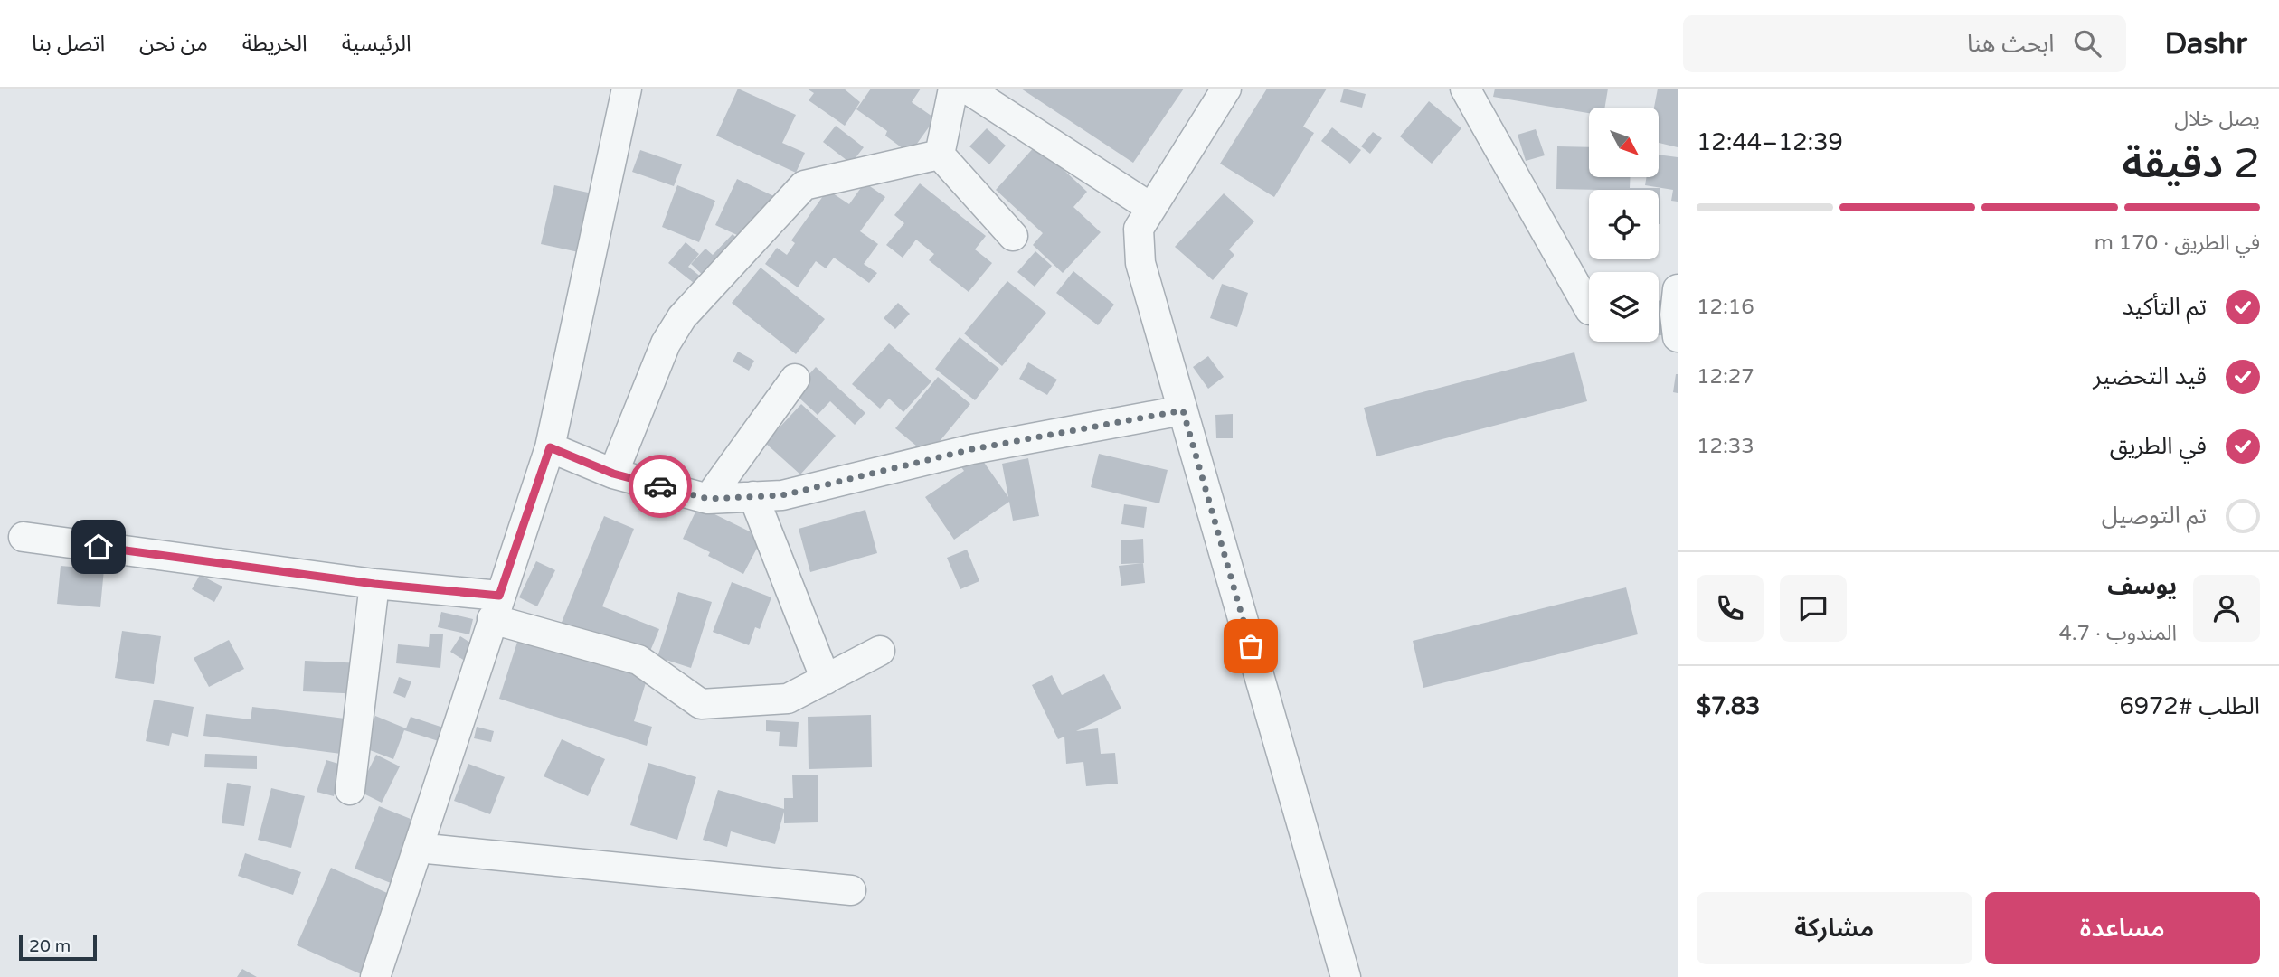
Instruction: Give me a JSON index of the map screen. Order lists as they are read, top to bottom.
{
  "scale_bar": "20 m",
  "north": "bottom right",
  "page": {
    "header": "Dashr",
    "search": "ابحث هنا",
    "nav": [
      "الرئيسية",
      "الخريطة",
      "من نحن",
      "اتصل بنا"
    ],
    "heading": ["2 دقيقة", "يصل خلال", "12:39–12:44"],
    "panel": [
      "يوسف",
      "المندوب · 4.7",
      "الطلب #6972",
      "$7.83"
    ],
    "bar": "في الطريق · 170 m",
    "list": [
      ["تم التأكيد", "12:16"],
      ["قيد التحضير", "12:27"],
      ["في الطريق", "12:33"],
      "تم التوصيل"
    ],
    "buttons": ["مساعدة", "مشاركة"],
    "scale": "20 m"
  }
}
